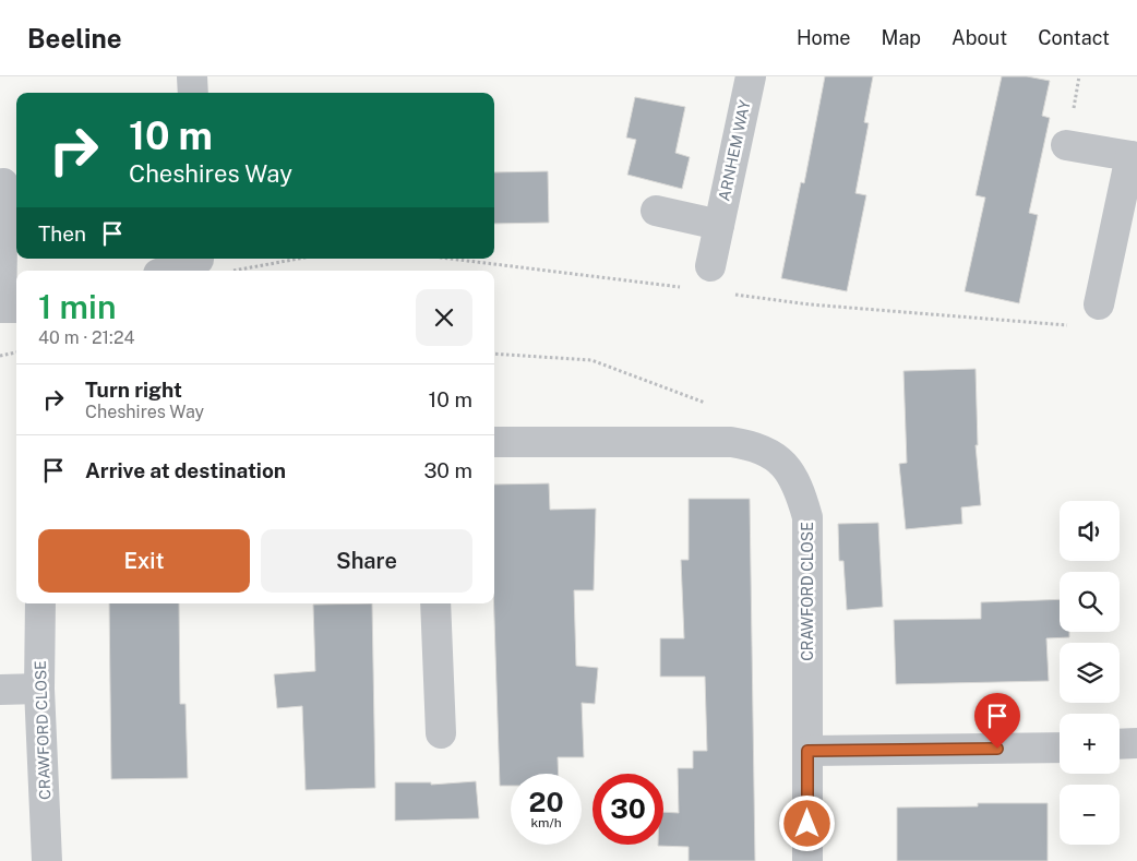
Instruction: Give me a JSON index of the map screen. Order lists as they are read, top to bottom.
{
  "streets": {
    "street": ["ARNHEM WAY", "CRAWFORD CLOSE"]
  },
  "page": {
    "header": "Beeline",
    "nav": [
      "Home",
      "Map",
      "About",
      "Contact"
    ],
    "turn": ["10 m", "Cheshires Way"],
    "then": "Then",
    "heading": ["1 min", "40 m · 21:24"],
    "list": [
      {
        "name": "Turn right",
        "note": "Cheshires Way",
        "value": "10 m"
      },
      {
        "name": "Arrive at destination",
        "value": "30 m"
      }
    ],
    "map_buttons": ["+", "−"],
    "buttons": ["Exit", "Share"],
    "speed": "20 km/h",
    "limit": "30"
  }
}
